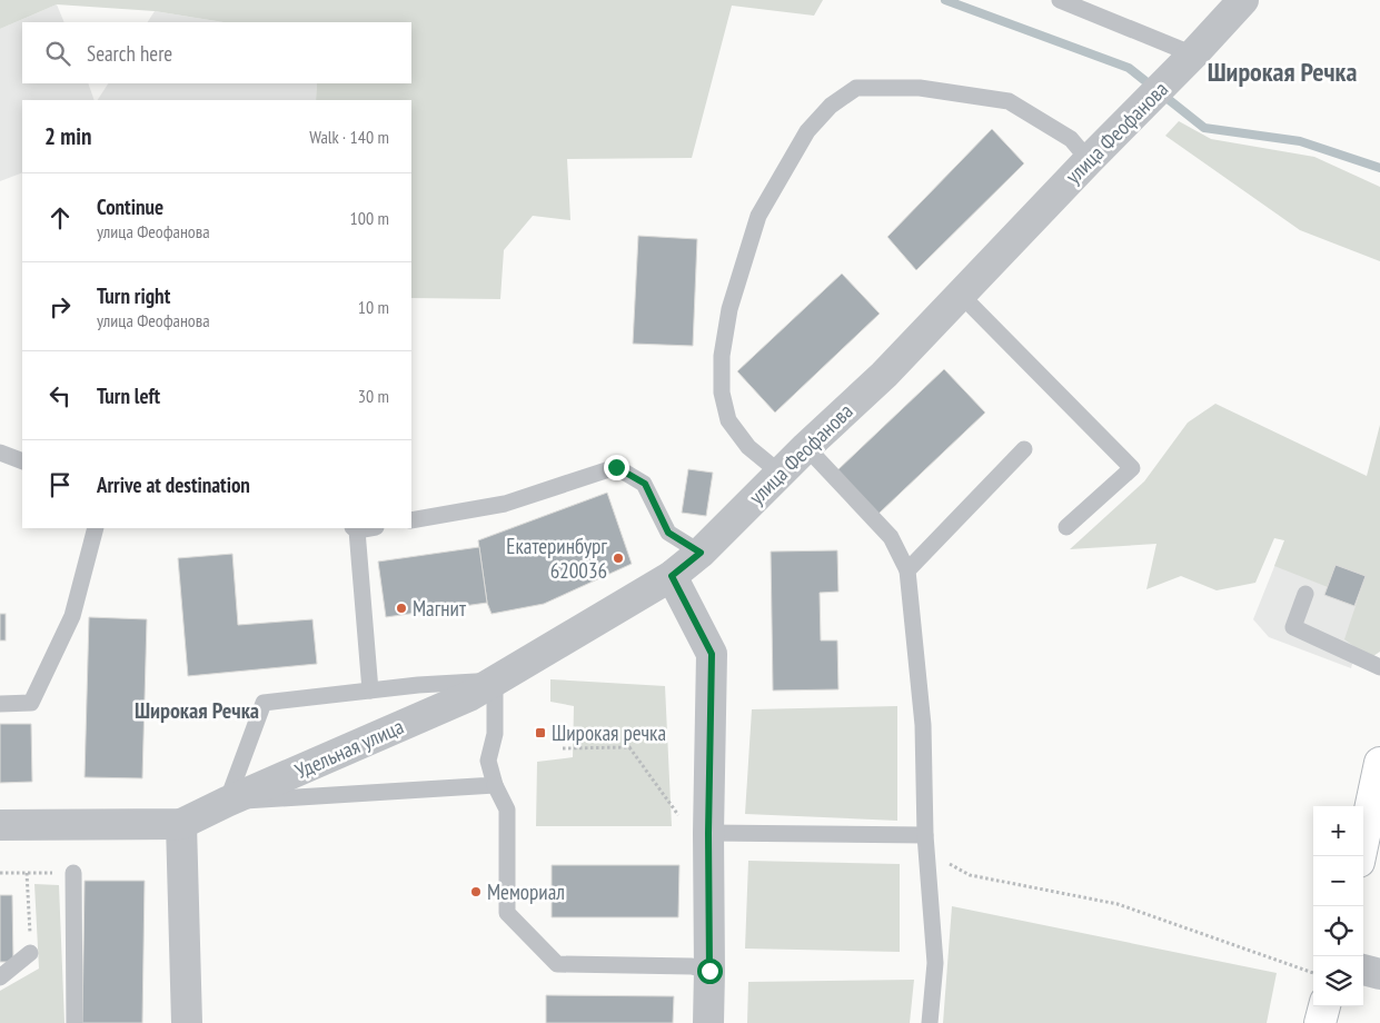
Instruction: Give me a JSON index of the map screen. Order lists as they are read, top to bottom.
{
  "streets": {
    "street": ["улица Феофанова", "Удельная улица"]
  },
  "crossings": [
    ["улица Феофанова", "Удельная улица"]
  ],
  "districts": ["Широкая Речка", "Широкая Речка"],
  "places": {
    "other": ["Екатеринбург 620036", "Магнит", "Мемориал"],
    "transit": ["Широкая речка"]
  },
  "page": {
    "search": "Search here",
    "heading": ["2 min", "Walk · 140 m"],
    "list": [
      ["Continue", "улица Феофанова", "100 m"],
      ["Turn right", "улица Феофанова", "10 m"],
      ["Turn left", "30 m"],
      "Arrive at destination"
    ],
    "map_buttons": ["+", "−"]
  }
}
